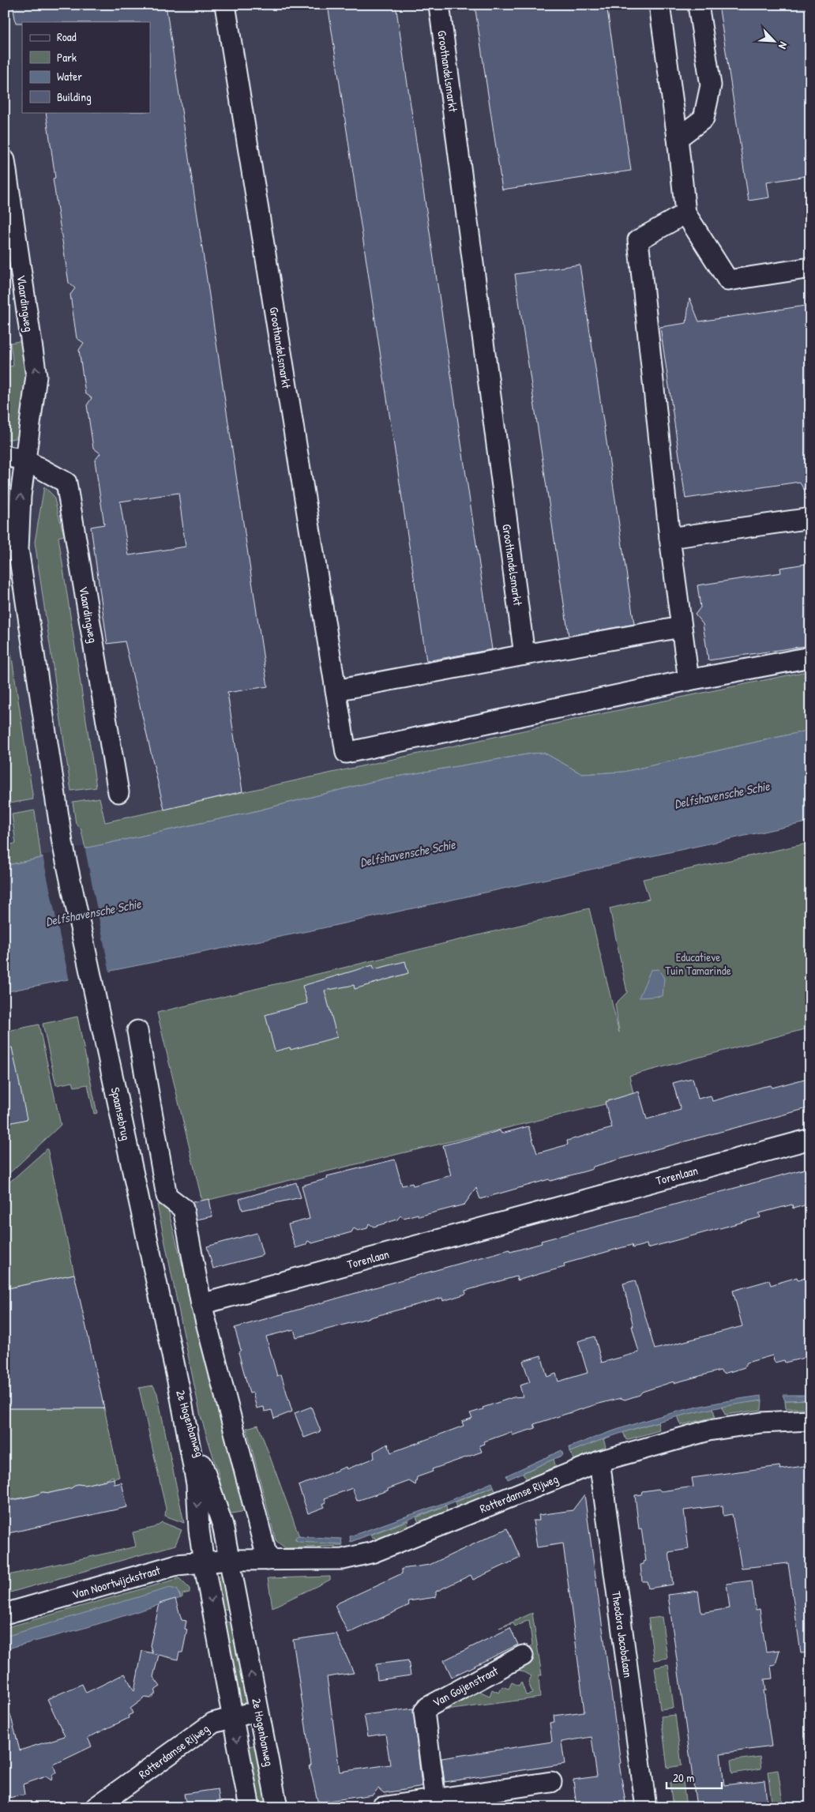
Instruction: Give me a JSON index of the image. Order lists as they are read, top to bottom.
{
  "streets": {
    "street": [
      "Groothandelsmarkt",
      "Vlaardingweg",
      "Spaansebrug",
      "Torenlaan",
      "2e Hogenbanweg",
      "Rotterdamse Rijweg",
      "Van Noortwijckstraat",
      "Theodora Jacobalaan",
      "Van Goijenstraat"
    ]
  },
  "crossings": [
    ["Vlaardingweg", "Spaansebrug"],
    ["Spaansebrug", "2e Hogenbanweg"],
    ["2e Hogenbanweg", "Rotterdamse Rijweg"],
    ["2e Hogenbanweg", "Van Noortwijckstraat"],
    ["Rotterdamse Rijweg", "Van Noortwijckstraat"],
    ["Rotterdamse Rijweg", "Theodora Jacobalaan"]
  ],
  "water": ["Delfshavensche Schie"],
  "parks": ["Educatieve Tuin Tamarinde"],
  "legend": [
    "Road",
    "Park",
    "Water",
    "Building"
  ],
  "scale_bar": "20 m",
  "north": "bottom right"
}
